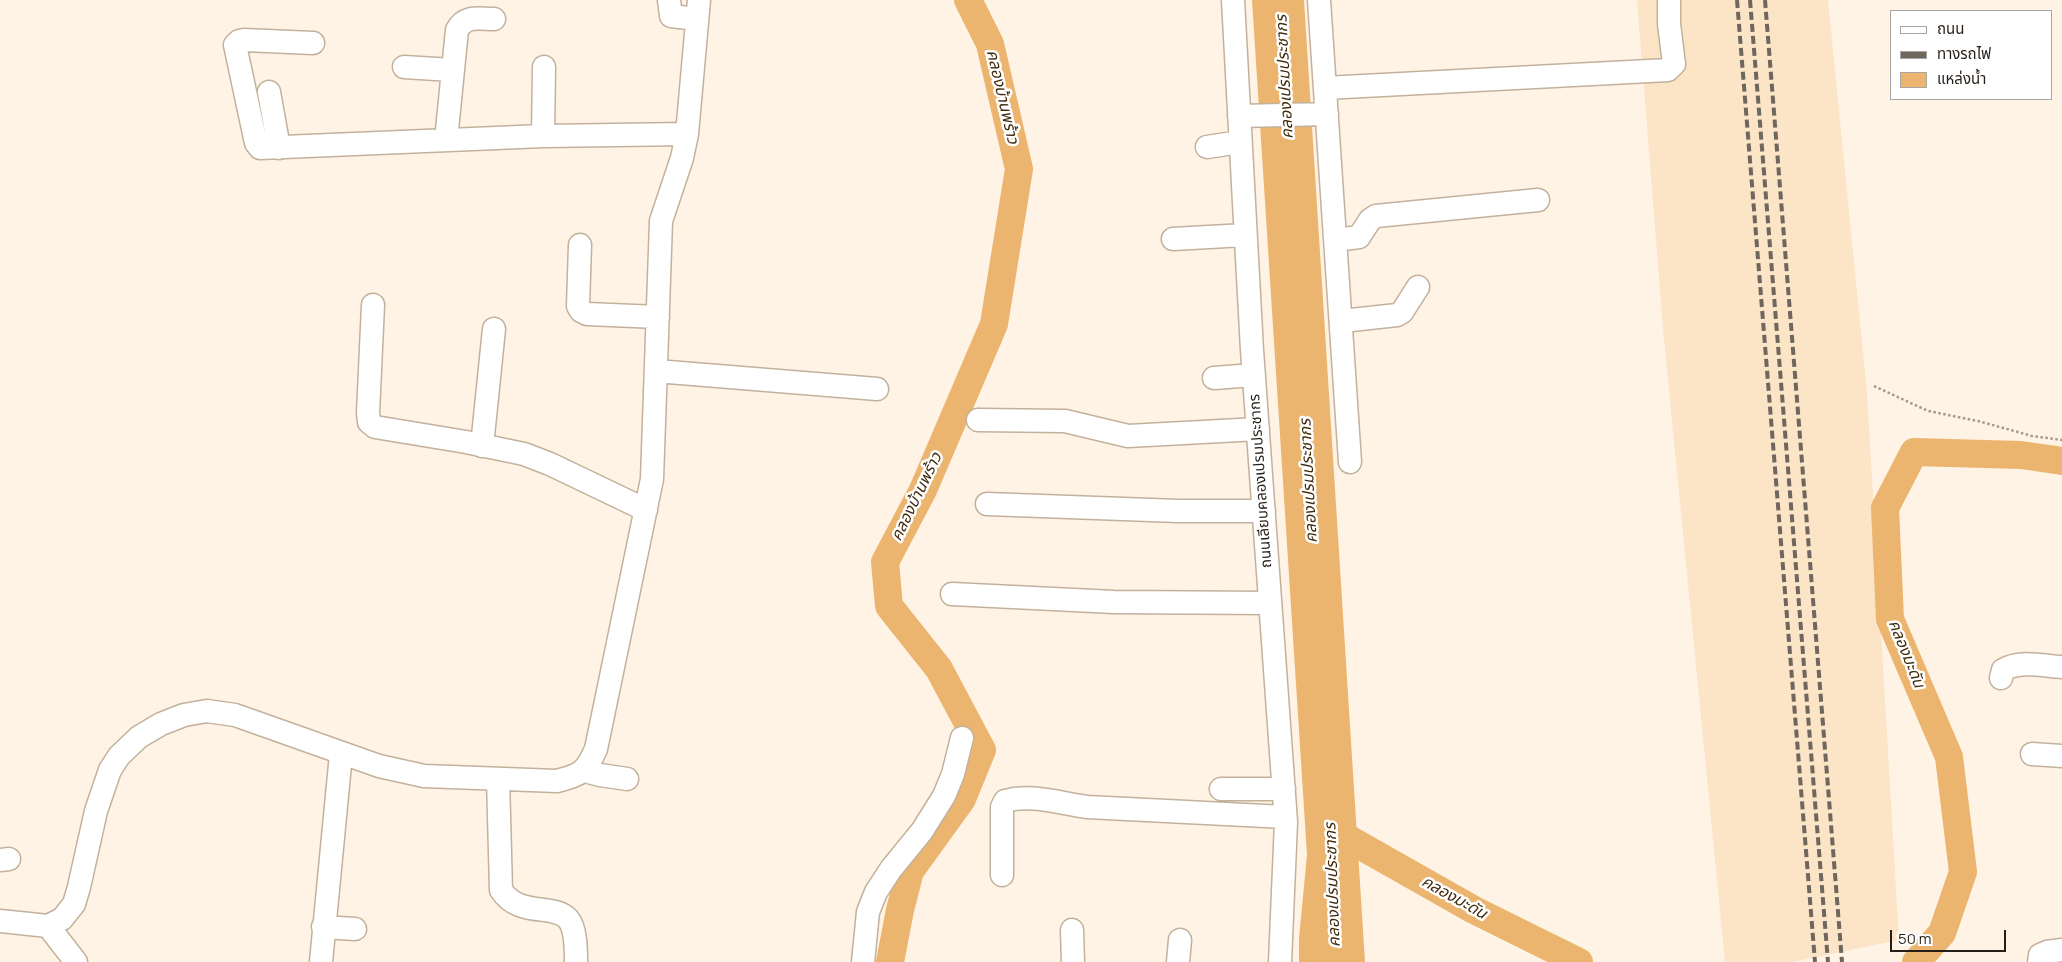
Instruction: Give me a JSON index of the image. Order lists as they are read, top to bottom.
{
  "streets": {
    "street": ["ถนนเลียบคลองเปรมประชากร"]
  },
  "water": ["คลองเปรมประชากร", "คลองบ้านพร้าว", "คลองมะดัน"],
  "legend": ["ถนน", "ทางรถไฟ", "แหล่งน้ำ"],
  "scale_bar": "50 m"
}
